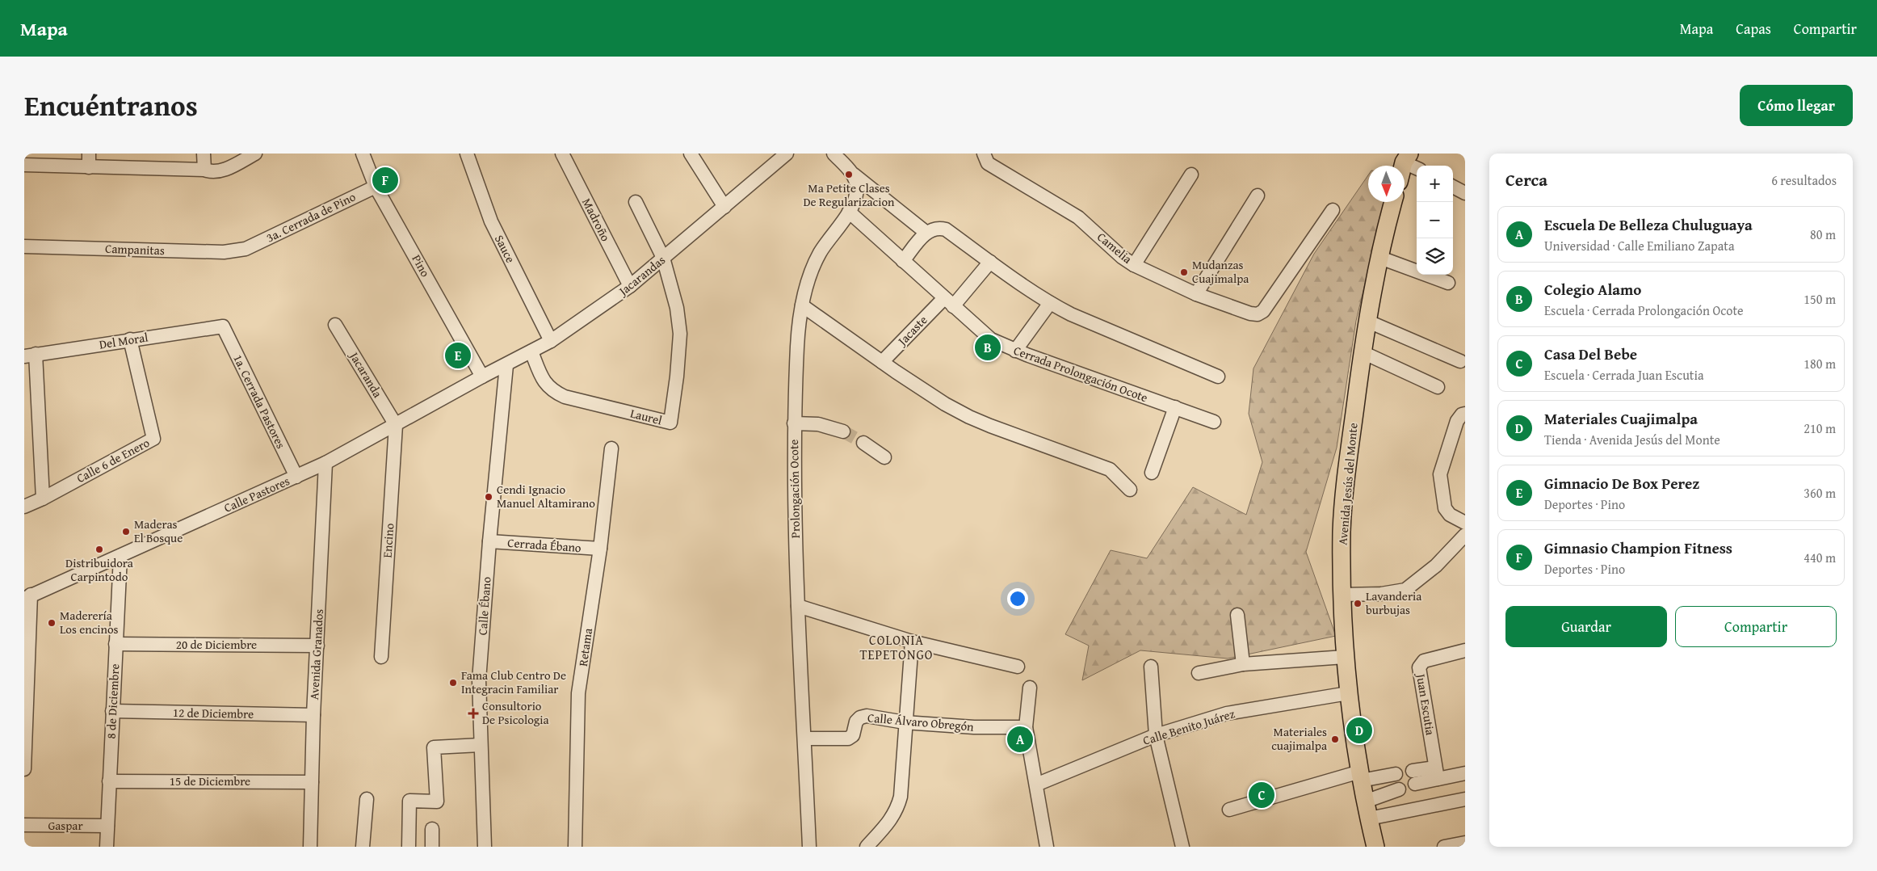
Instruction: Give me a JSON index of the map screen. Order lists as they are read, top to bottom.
{
  "streets": {
    "main road": ["Avenida Jesús del Monte"],
    "street": [
      "3a. Cerrada de Pino",
      "Madroño",
      "Camelia",
      "Sauce",
      "Campanitas",
      "Pino",
      "Jacarandas",
      "Jacaste",
      "Del Moral",
      "Cerrada Prolongación Ocote",
      "Jacaranda",
      "1a. Cerrada Pastores",
      "Laurel",
      "Calle 6 de Enero",
      "Prolongación Ocote",
      "Calle Pastores",
      "Encino",
      "Cerrada Ébano",
      "Calle Ébano",
      "20 de Diciembre",
      "Retama",
      "Avenida Granados",
      "8 de Diciembre",
      "Juan Escutia",
      "12 de Diciembre",
      "Calle Álvaro Obregón",
      "Calle Benito Juárez",
      "15 de Diciembre",
      "Gaspar"
    ]
  },
  "crossings": [
    ["3a. Cerrada de Pino", "Campanitas"],
    ["3a. Cerrada de Pino", "Pino"],
    ["Madroño", "Jacarandas"],
    ["Sauce", "Jacarandas"],
    ["Pino", "Jacarandas"],
    ["Pino", "Calle Pastores"],
    ["Jacarandas", "Laurel"],
    ["Jacarandas", "Calle Pastores"],
    ["Jacarandas", "Calle Ébano"],
    ["Jacaste", "Cerrada Prolongación Ocote"],
    ["Del Moral", "1a. Cerrada Pastores"],
    ["Del Moral", "Calle 6 de Enero"],
    ["Cerrada Prolongación Ocote", "Prolongación Ocote"],
    ["Jacaranda", "Calle Pastores"],
    ["Jacaranda", "Encino"],
    ["1a. Cerrada Pastores", "Calle Pastores"],
    ["Avenida Jesús del Monte", "Calle Benito Juárez"],
    ["Prolongación Ocote", "Calle Álvaro Obregón"],
    ["Calle Pastores", "Encino"],
    ["Calle Pastores", "Avenida Granados"],
    ["Calle Pastores", "8 de Diciembre"],
    ["Cerrada Ébano", "Calle Ébano"],
    ["Cerrada Ébano", "Retama"],
    ["20 de Diciembre", "Avenida Granados"],
    ["20 de Diciembre", "8 de Diciembre"],
    ["Avenida Granados", "12 de Diciembre"],
    ["Avenida Granados", "15 de Diciembre"],
    ["8 de Diciembre", "12 de Diciembre"],
    ["8 de Diciembre", "15 de Diciembre"],
    ["8 de Diciembre", "Gaspar"]
  ],
  "districts": ["COLONIA TEPETONGO"],
  "places": {
    "other": [
      "Ma Petite Clases De Regularizacion",
      "Mudanzas Cuajimalpa",
      "Cendi Ignacio Manuel Altamirano",
      "Maderas El Bosque",
      "Distribuidora Carpintodo",
      "Lavanderia burbujas",
      "Maderería Los encinos",
      "Fama Club Centro De Integracin Familiar",
      "Materiales cuajimalpa"
    ],
    "health": ["Consultorio De Psicologia"]
  },
  "north": "bottom",
  "page": {
    "header": "Mapa",
    "nav": ["Mapa", "Capas", "Compartir"],
    "title": "Encuéntranos",
    "buttons": [
      "Cómo llegar",
      ["Guardar", "Compartir"]
    ],
    "heading": ["Cerca", "6 resultados"],
    "map_buttons": ["+", "−"],
    "pins": [
      "F",
      "B",
      "E",
      "D",
      "A",
      "C"
    ],
    "list": [
      {
        "mark": "A",
        "name": "Escuela De Belleza Chuluguaya",
        "note": "Universidad · Calle Emiliano Zapata",
        "value": "80 m"
      },
      {
        "mark": "B",
        "name": "Colegio Alamo",
        "note": "Escuela · Cerrada Prolongación Ocote",
        "value": "150 m"
      },
      {
        "mark": "C",
        "name": "Casa Del Bebe",
        "note": "Escuela · Cerrada Juan Escutia",
        "value": "180 m"
      },
      {
        "mark": "D",
        "name": "Materiales Cuajimalpa",
        "note": "Tienda · Avenida Jesús del Monte",
        "value": "210 m"
      },
      {
        "mark": "E",
        "name": "Gimnacio De Box Perez",
        "note": "Deportes · Pino",
        "value": "360 m"
      },
      {
        "mark": "F",
        "name": "Gimnasio Champion Fitness",
        "note": "Deportes · Pino",
        "value": "440 m"
      }
    ]
  }
}
